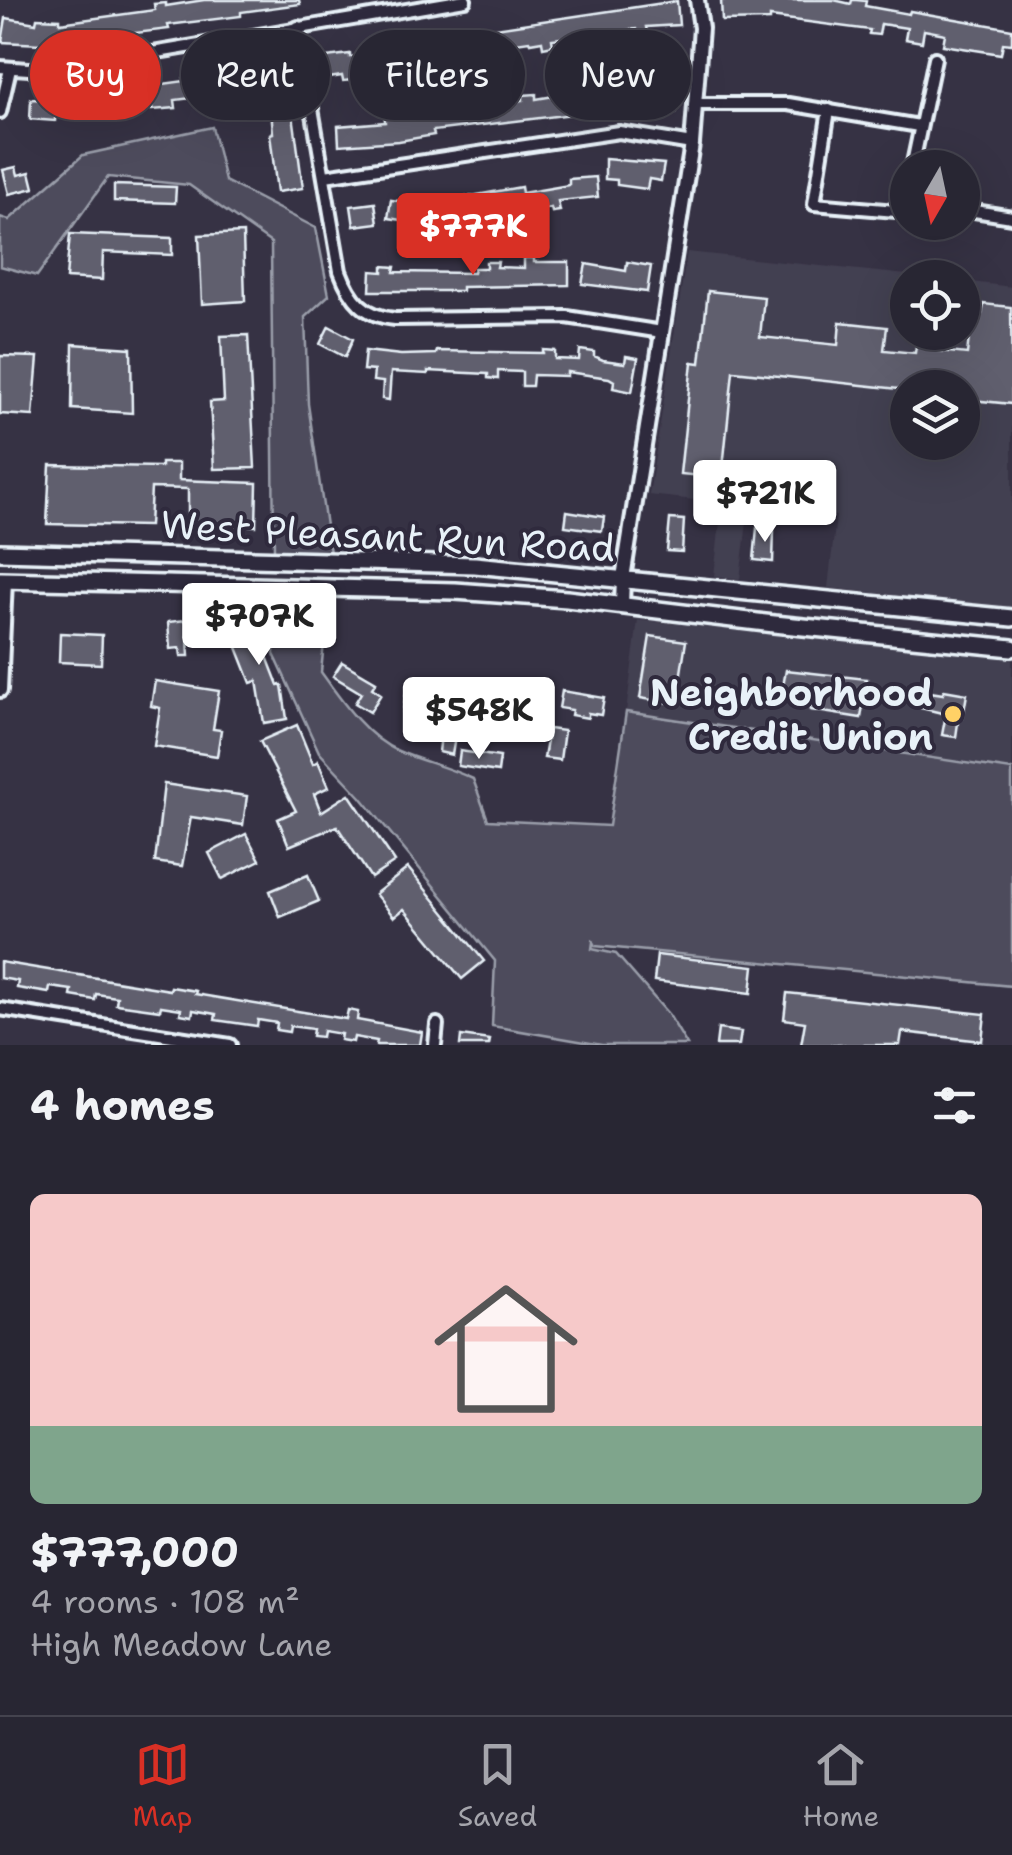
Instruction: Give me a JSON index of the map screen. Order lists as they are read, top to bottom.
{
  "streets": {
    "main road": ["West Pleasant Run Road"]
  },
  "places": ["Neighborhood Credit Union"],
  "north": "bottom",
  "page": {
    "chip": [
      "Buy",
      "Rent",
      "Filters",
      "New"
    ],
    "price": [
      "$777K",
      "$721K",
      "$707K",
      "$548K"
    ],
    "heading": "4 homes",
    "list": [
      {
        "name": "$777,000",
        "note": "4 rooms · 108 m² · High Meadow Lane"
      }
    ],
    "tabs": ["Map", "Saved", "Home"]
  }
}
